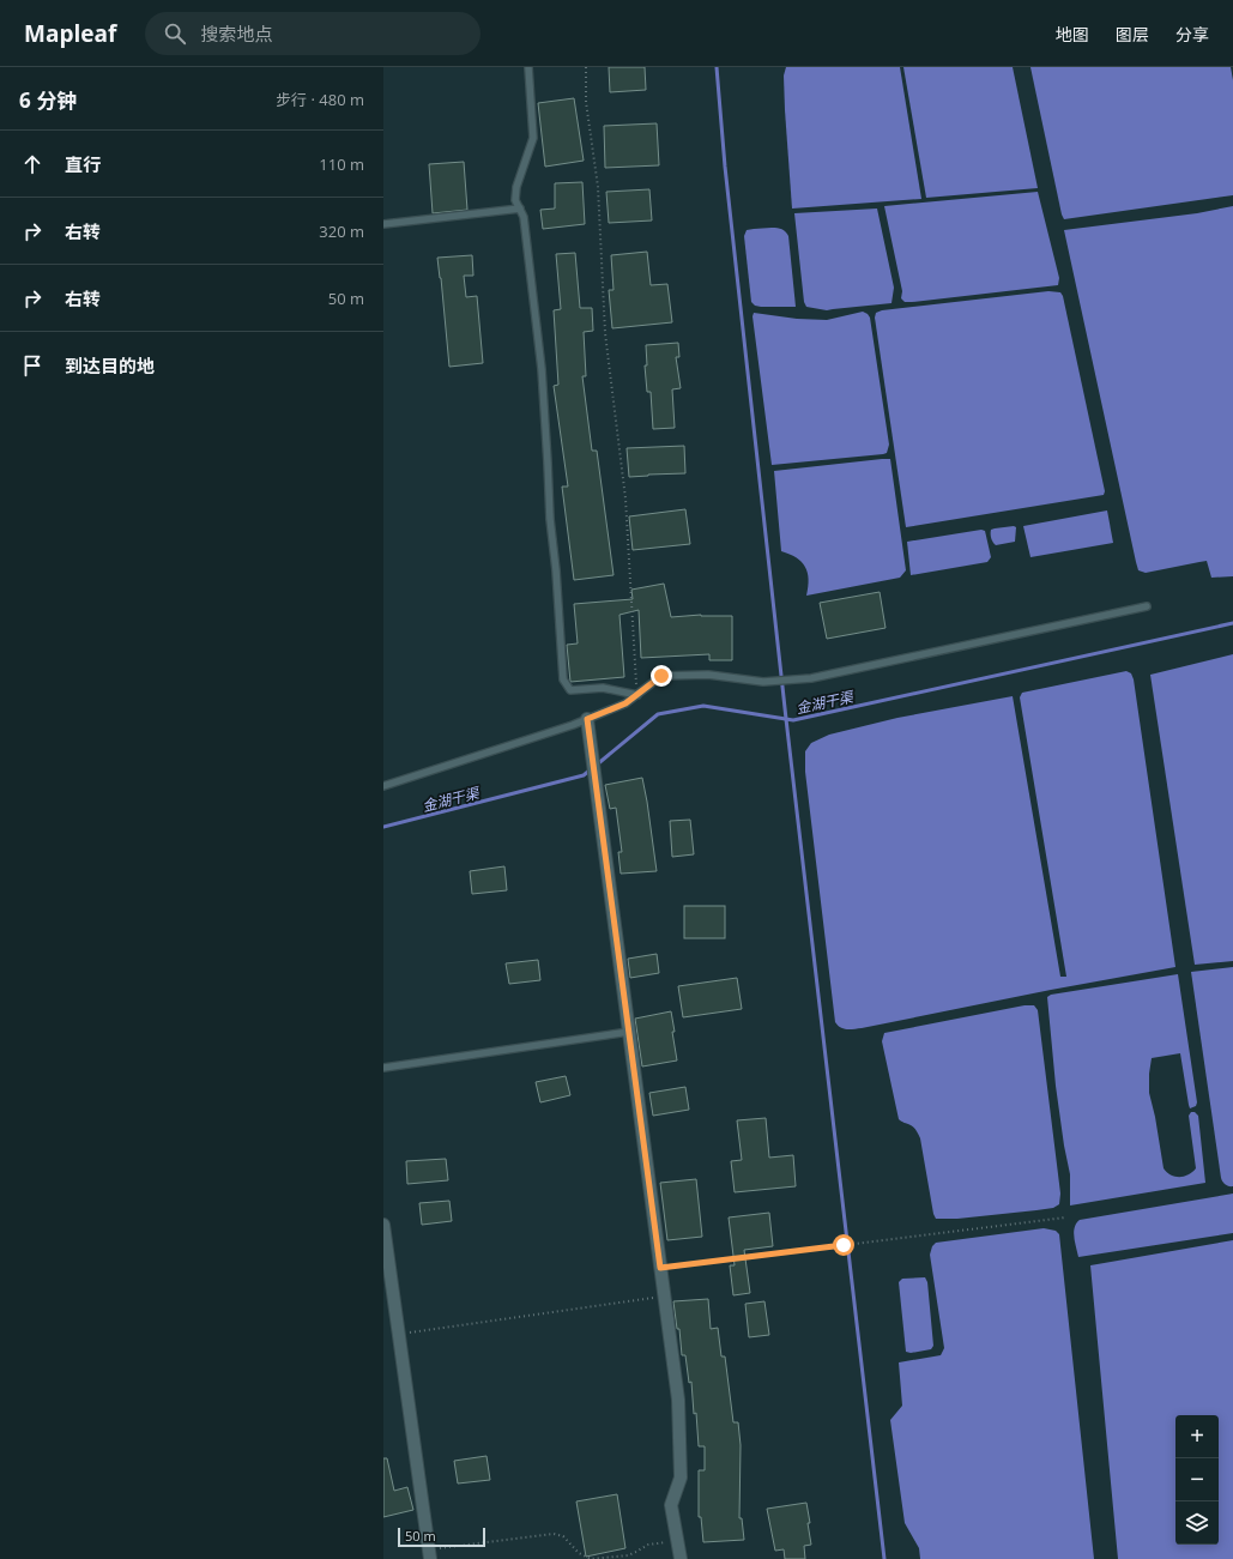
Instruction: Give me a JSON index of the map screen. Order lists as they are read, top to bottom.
{
  "water": ["金湖干渠"],
  "scale_bar": "50 m",
  "page": {
    "header": "Mapleaf",
    "search": "搜索地点",
    "nav": ["地图", "图层", "分享"],
    "heading": ["6 分钟", "步行 · 480 m"],
    "list": [
      ["直行", "110 m"],
      ["右转", "320 m"],
      ["右转", "50 m"],
      "到达目的地"
    ],
    "map_buttons": ["+", "−"],
    "scale": "50 m"
  }
}
